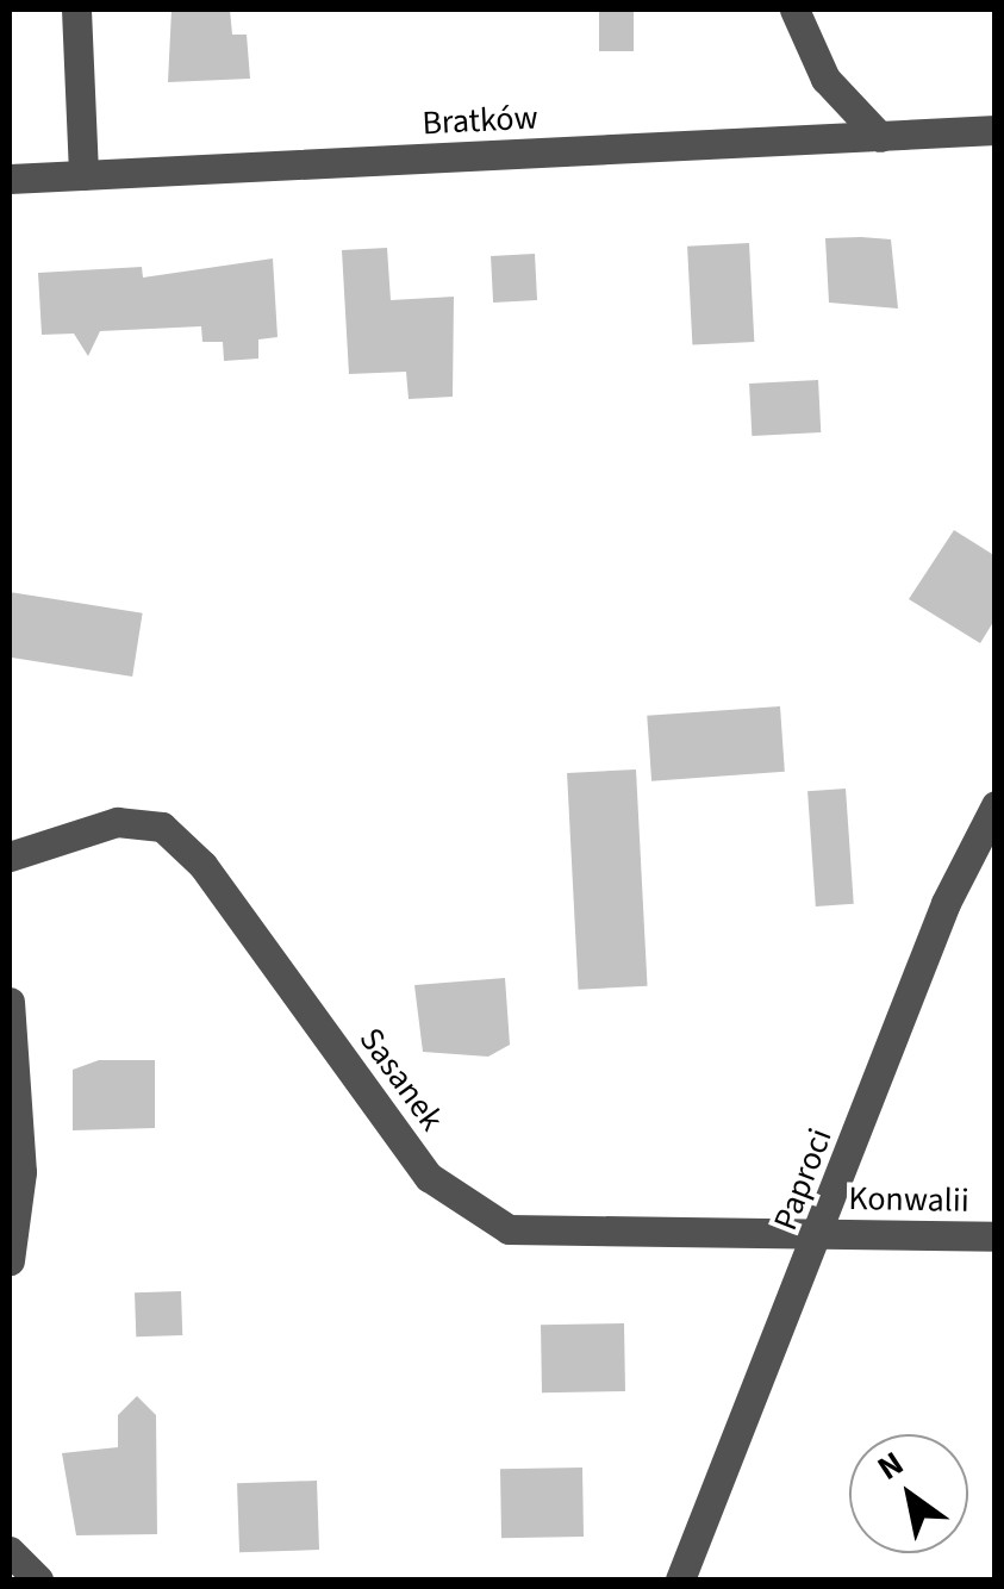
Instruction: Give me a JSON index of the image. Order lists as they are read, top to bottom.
{
  "streets": {
    "street": [
      "Bratków",
      "Sasanek",
      "Paproci",
      "Konwalii"
    ]
  },
  "crossings": [
    ["Sasanek", "Paproci"],
    ["Sasanek", "Konwalii"],
    ["Paproci", "Konwalii"]
  ],
  "north": "top left"
}
